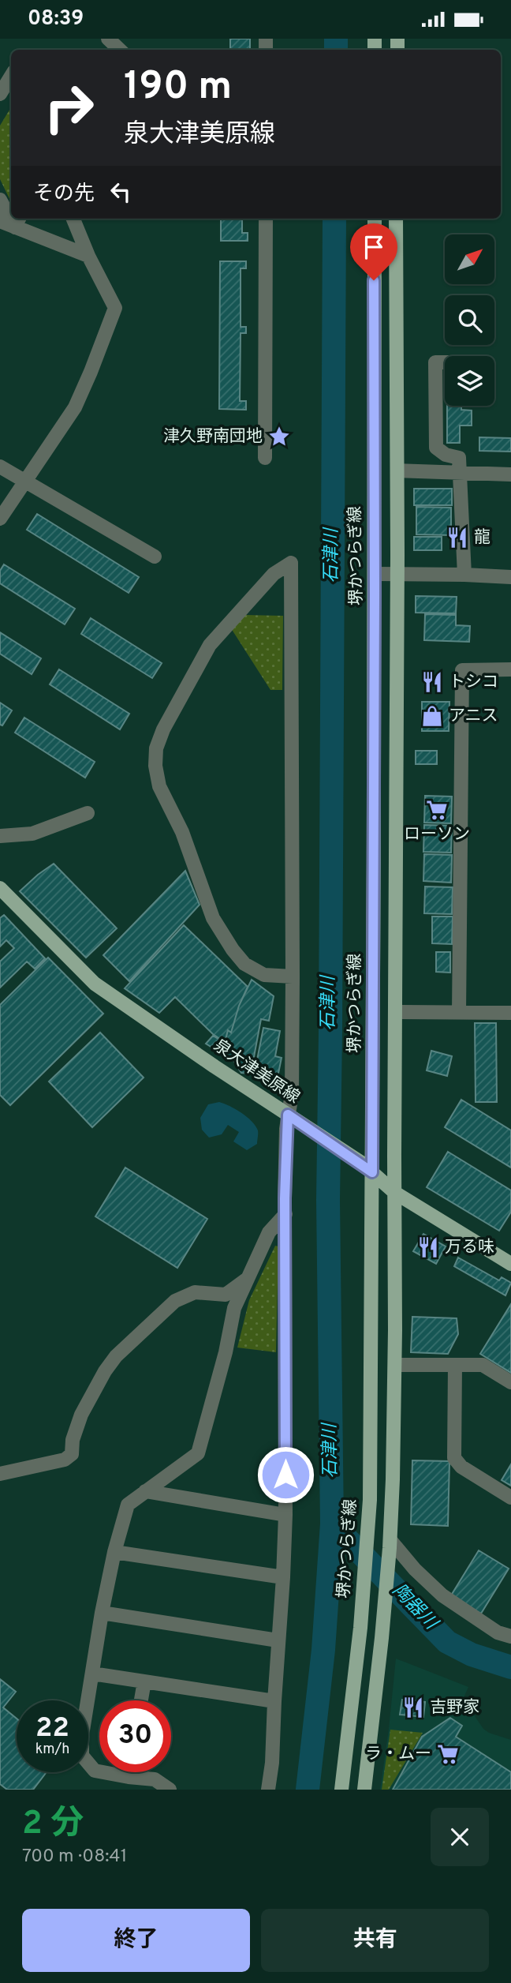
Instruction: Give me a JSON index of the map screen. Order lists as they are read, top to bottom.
{
  "streets": {
    "main road": ["堺かつらぎ線", "泉大津美原線"]
  },
  "crossings": [
    ["堺かつらぎ線", "泉大津美原線"]
  ],
  "water": ["石津川", "陶器川"],
  "places": {
    "place": ["津久野南団地"],
    "restaurant": [
      "龍",
      "トシコ",
      "万る味",
      "吉野家"
    ],
    "shop": ["アニス"],
    "supermarket": ["ローソン", "ラ・ムー"]
  },
  "north": "top right",
  "page": {
    "status": "08:39",
    "turn": ["190 m", "泉大津美原線"],
    "then": "その先",
    "speed": "22 km/h",
    "limit": "30",
    "heading": ["2 分", "700 m · 08:41"],
    "buttons": ["終了", "共有"]
  }
}
